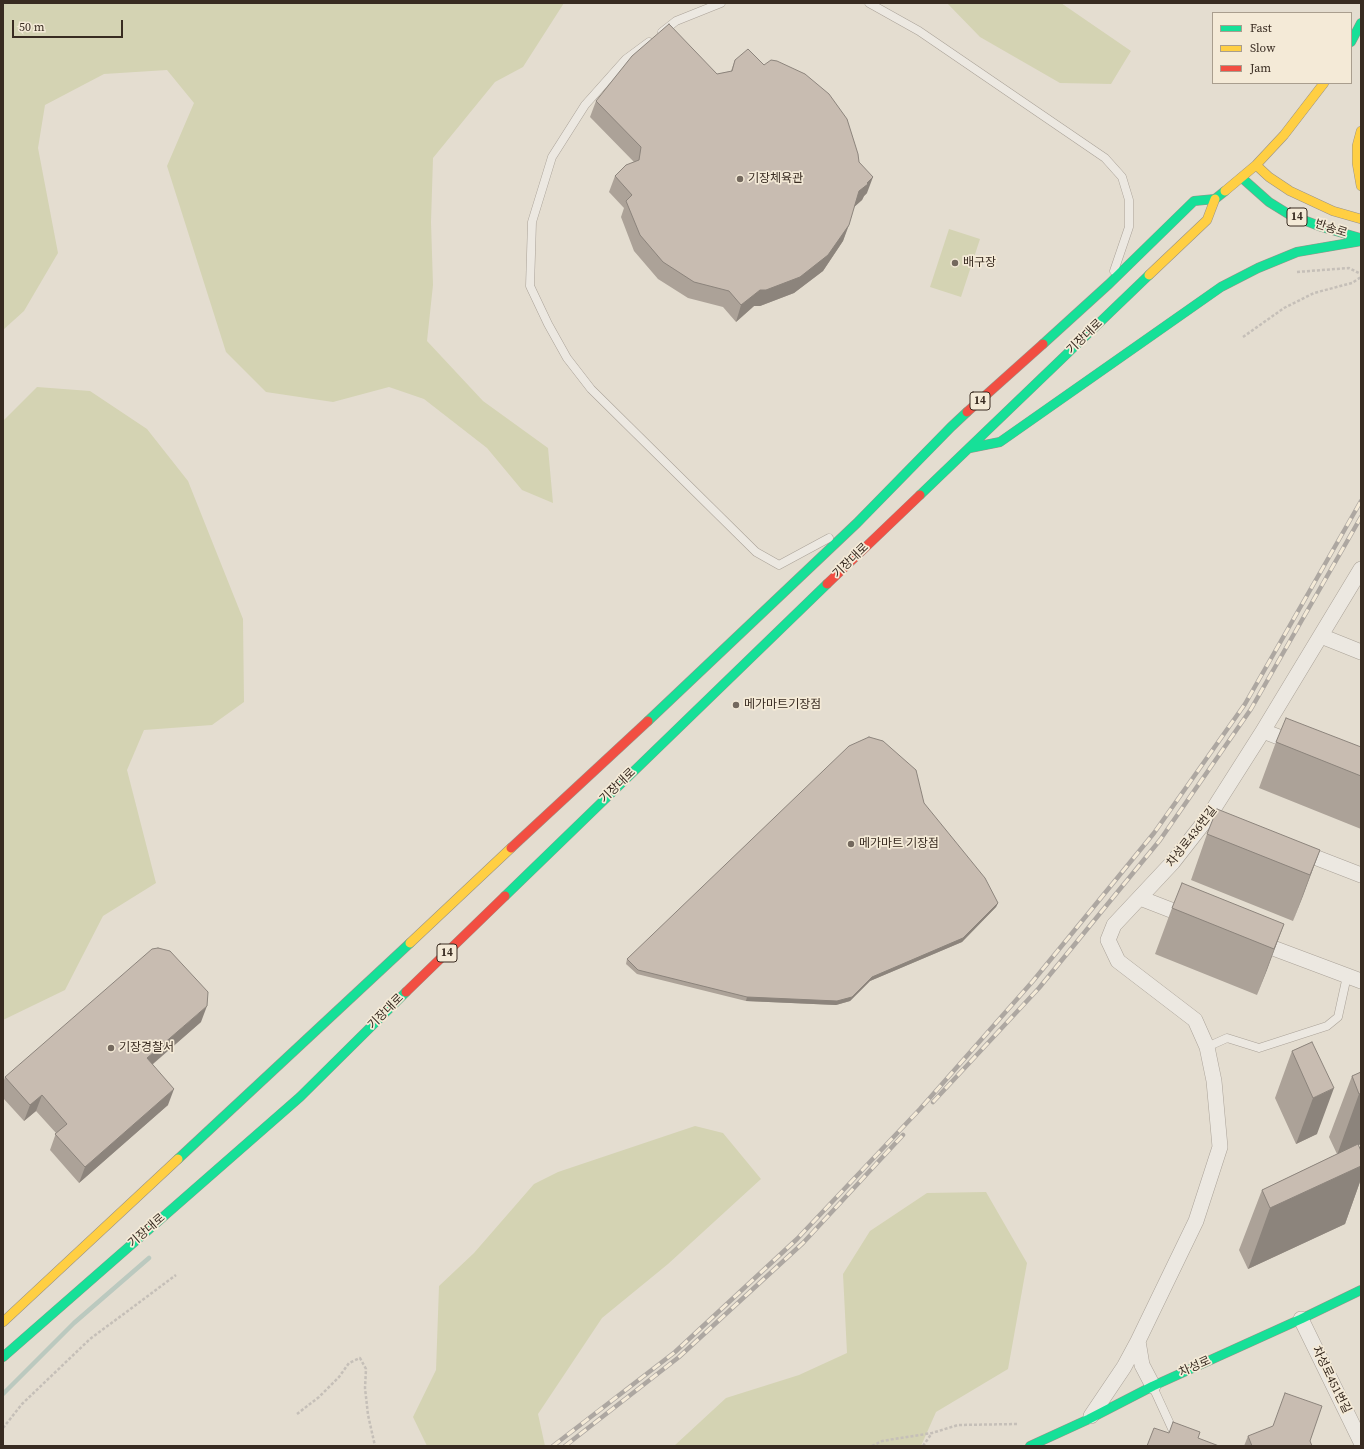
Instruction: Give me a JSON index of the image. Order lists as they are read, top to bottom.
{
  "streets": {
    "main road": [
      "14",
      "반송로",
      "기장대로",
      "차성로"
    ],
    "street": ["차성로436번길", "차성로451번길"]
  },
  "crossings": [
    ["차성로436번길", "차성로"],
    ["차성로", "차성로451번길"]
  ],
  "places": [
    "기장체육관",
    "배구장",
    "메가마트기장점",
    "메가마트 기장점",
    "기장경찰서"
  ],
  "legend": ["Fast", "Slow", "Jam"],
  "scale_bar": "50 m"
}
